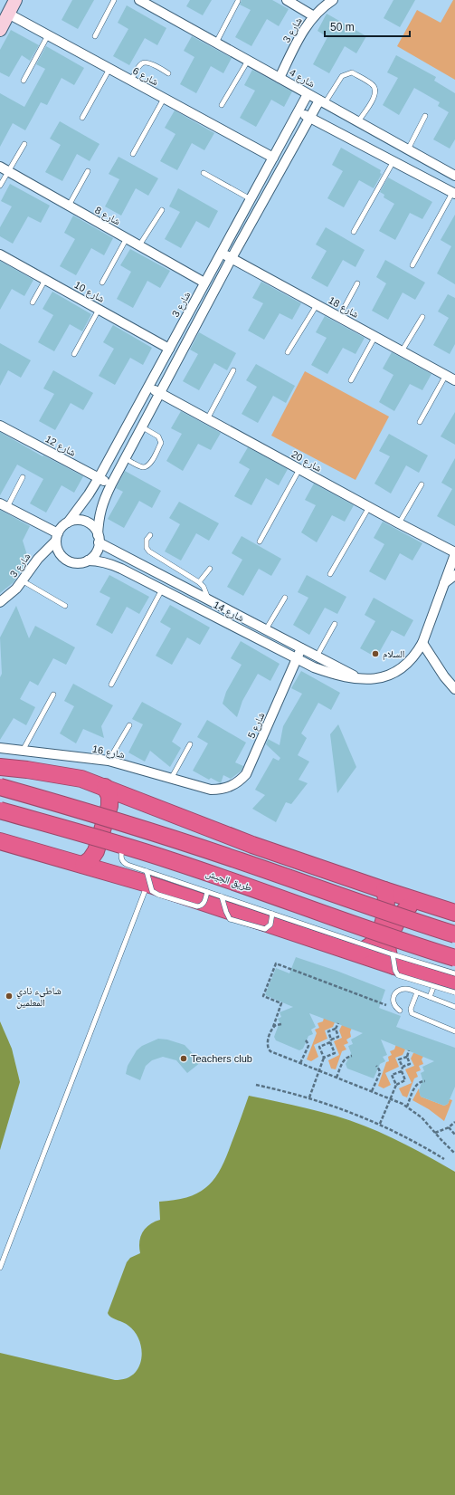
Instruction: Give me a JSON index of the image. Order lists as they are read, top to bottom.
{
  "streets": {
    "highway": ["طريق الجيش"],
    "street": [
      "شارع 3",
      "شارع 6",
      "شارع 4",
      "شارع 8",
      "شارع 10",
      "شارع 18",
      "شارع 12",
      "شارع 20",
      "شارع 14",
      "شارع 5",
      "شارع 16"
    ]
  },
  "crossings": [
    ["شارع 3", "شارع 6"],
    ["شارع 3", "شارع 4"],
    ["شارع 3", "شارع 8"],
    ["شارع 3", "شارع 10"],
    ["شارع 3", "شارع 18"],
    ["شارع 3", "شارع 12"],
    ["شارع 3", "شارع 20"],
    ["شارع 3", "شارع 14"],
    ["شارع 20", "شارع 14"],
    ["شارع 14", "شارع 5"],
    ["شارع 5", "شارع 16"]
  ],
  "places": ["السلام", "شاطيء نادي المعلمين", "Teachers club"],
  "scale_bar": "50 m"
}
